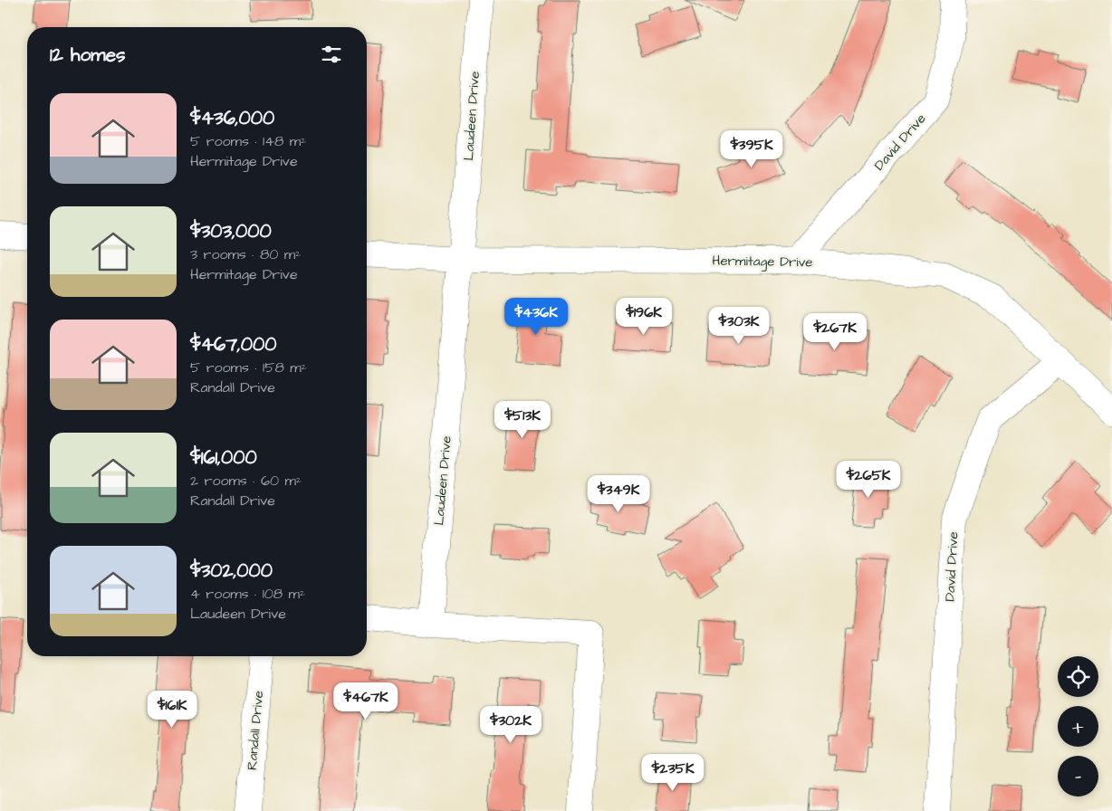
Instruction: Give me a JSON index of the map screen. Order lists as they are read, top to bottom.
{
  "streets": {
    "street": [
      "Laudeen Drive",
      "David Drive",
      "Hermitage Drive",
      "Randall Drive"
    ]
  },
  "crossings": [
    ["Laudeen Drive", "Hermitage Drive"],
    ["David Drive", "Hermitage Drive"]
  ],
  "page": {
    "heading": "12 homes",
    "list": [
      {
        "name": "$436,000",
        "note": "5 rooms · 148 m² · Hermitage Drive"
      },
      {
        "name": "$303,000",
        "note": "3 rooms · 80 m² · Hermitage Drive"
      },
      {
        "name": "$467,000",
        "note": "5 rooms · 158 m² · Randall Drive"
      },
      {
        "name": "$161,000",
        "note": "2 rooms · 60 m² · Randall Drive"
      },
      {
        "name": "$302,000",
        "note": "4 rooms · 108 m² · Laudeen Drive"
      }
    ],
    "price": [
      "$395K",
      "$436K",
      "$196K",
      "$303K",
      "$267K",
      "$513K",
      "$265K",
      "$349K",
      "$467K",
      "$161K",
      "$302K",
      "$235K"
    ],
    "map_buttons": ["+", "−"]
  }
}
